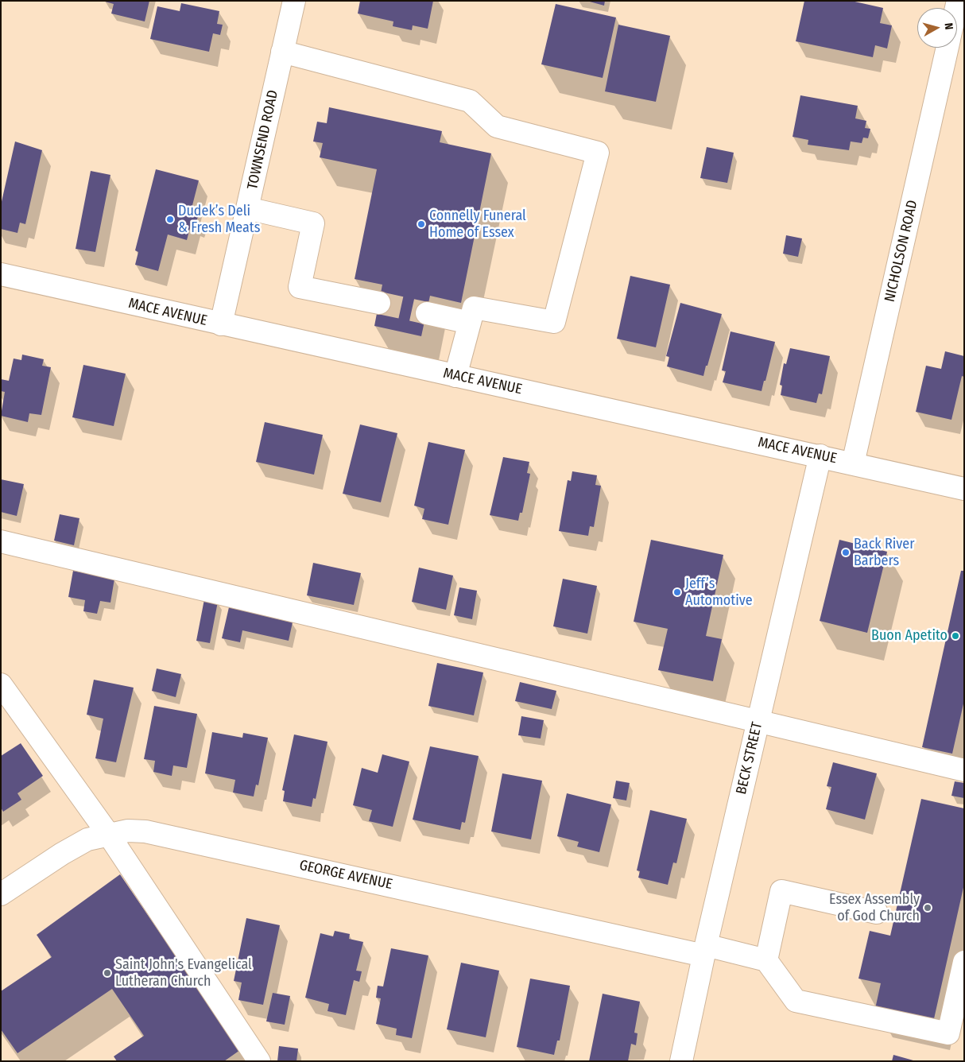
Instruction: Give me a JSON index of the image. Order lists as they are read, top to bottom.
{
  "streets": {
    "street": [
      "TOWNSEND ROAD",
      "NICHOLSON ROAD",
      "MACE AVENUE",
      "BECK STREET",
      "GEORGE AVENUE"
    ]
  },
  "crossings": [
    ["TOWNSEND ROAD", "MACE AVENUE"],
    ["NICHOLSON ROAD", "MACE AVENUE"],
    ["MACE AVENUE", "BECK STREET"],
    ["BECK STREET", "GEORGE AVENUE"]
  ],
  "places": [
    "Dudek’s Deli & Fresh Meats",
    "Connelly Funeral Home of Essex",
    "Back River Barbers",
    "Jeff’s Automotive",
    "Buon Apetito",
    "Essex Assembly of God Church",
    "Saint John's Evangelical Lutheran Church"
  ],
  "north": "right"
}
